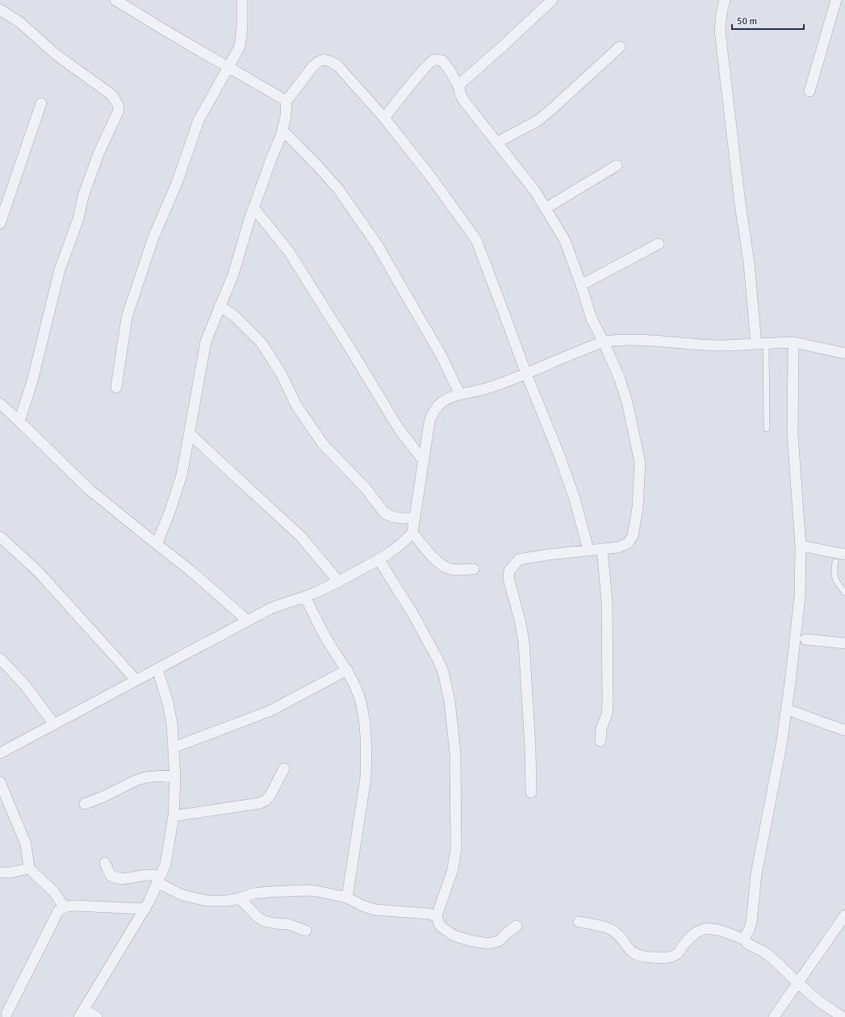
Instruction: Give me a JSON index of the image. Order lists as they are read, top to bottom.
{
  "scale_bar": "50 m"
}
